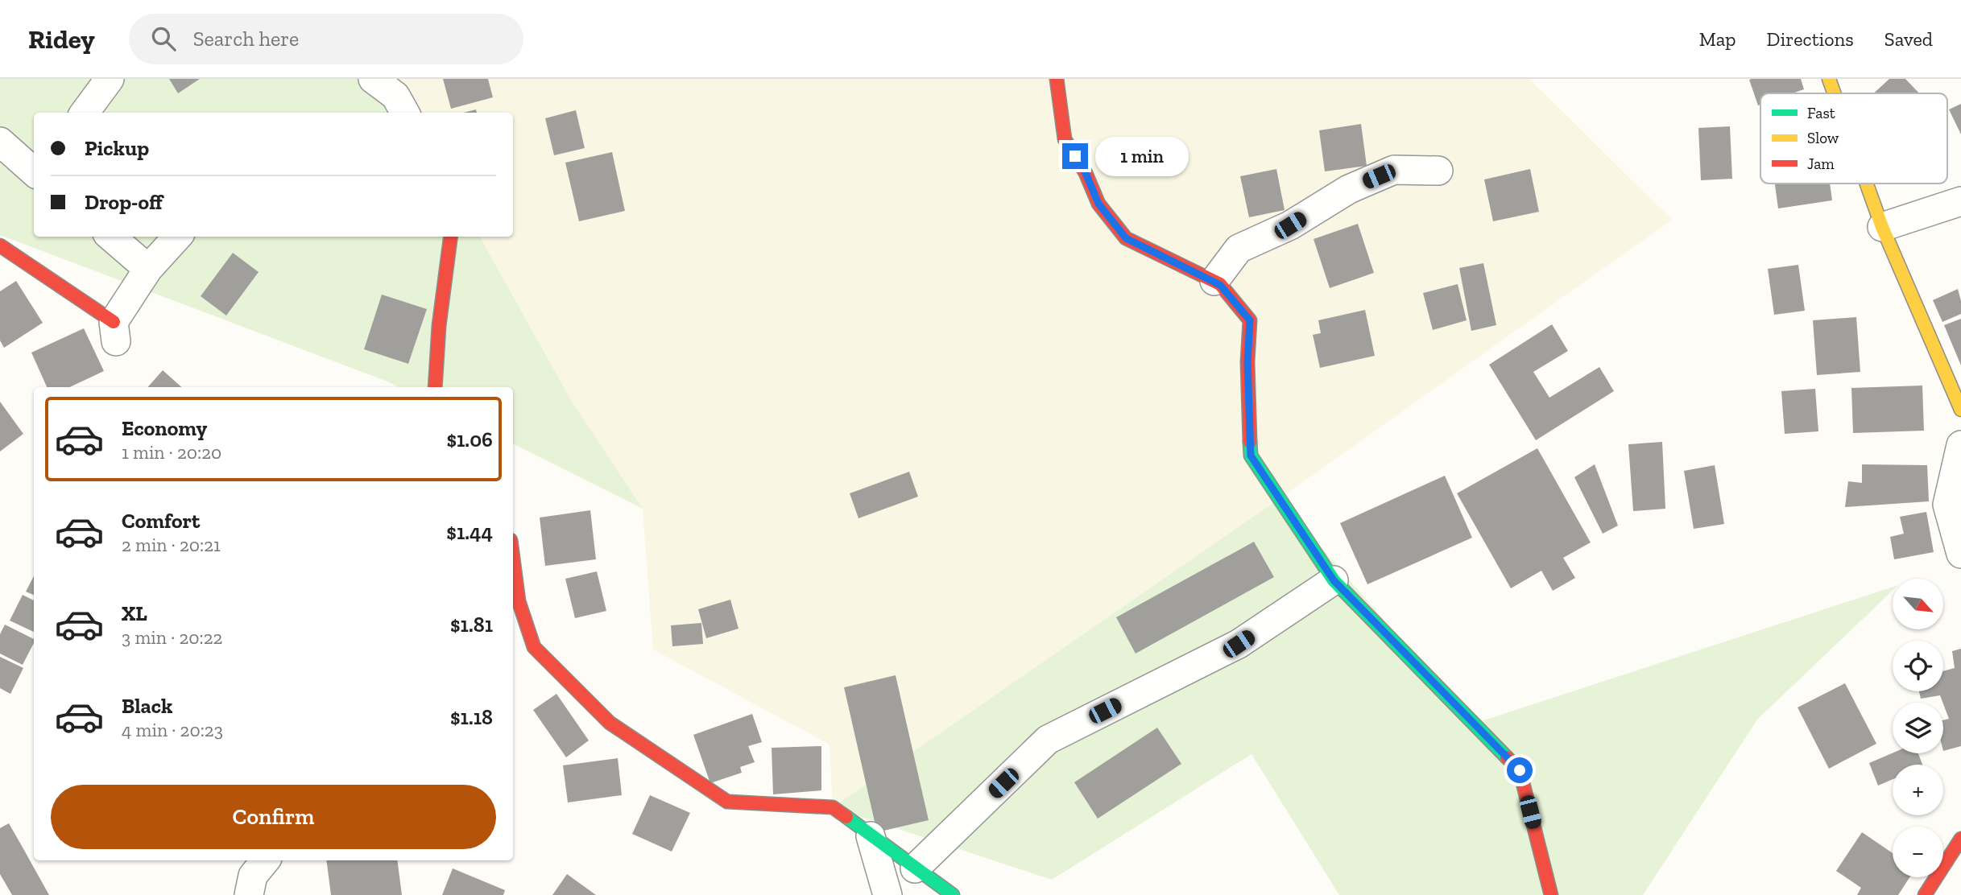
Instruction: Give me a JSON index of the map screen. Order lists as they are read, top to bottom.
{
  "legend": ["Fast", "Slow", "Jam"],
  "north": "bottom right",
  "page": {
    "header": "Ridey",
    "search": "Search here",
    "nav": ["Map", "Directions", "Saved"],
    "banner": ["Pickup", "Drop-off"],
    "bubble": "1 min",
    "list": [
      {
        "name": "Economy",
        "note": "1 min · 20:20",
        "value": "$1.06"
      },
      {
        "name": "Comfort",
        "note": "2 min · 20:21",
        "value": "$1.44"
      },
      {
        "name": "XL",
        "note": "3 min · 20:22",
        "value": "$1.81"
      },
      {
        "name": "Black",
        "note": "4 min · 20:23",
        "value": "$1.18"
      }
    ],
    "map_buttons": ["+", "−"],
    "buttons": "Confirm"
  }
}
